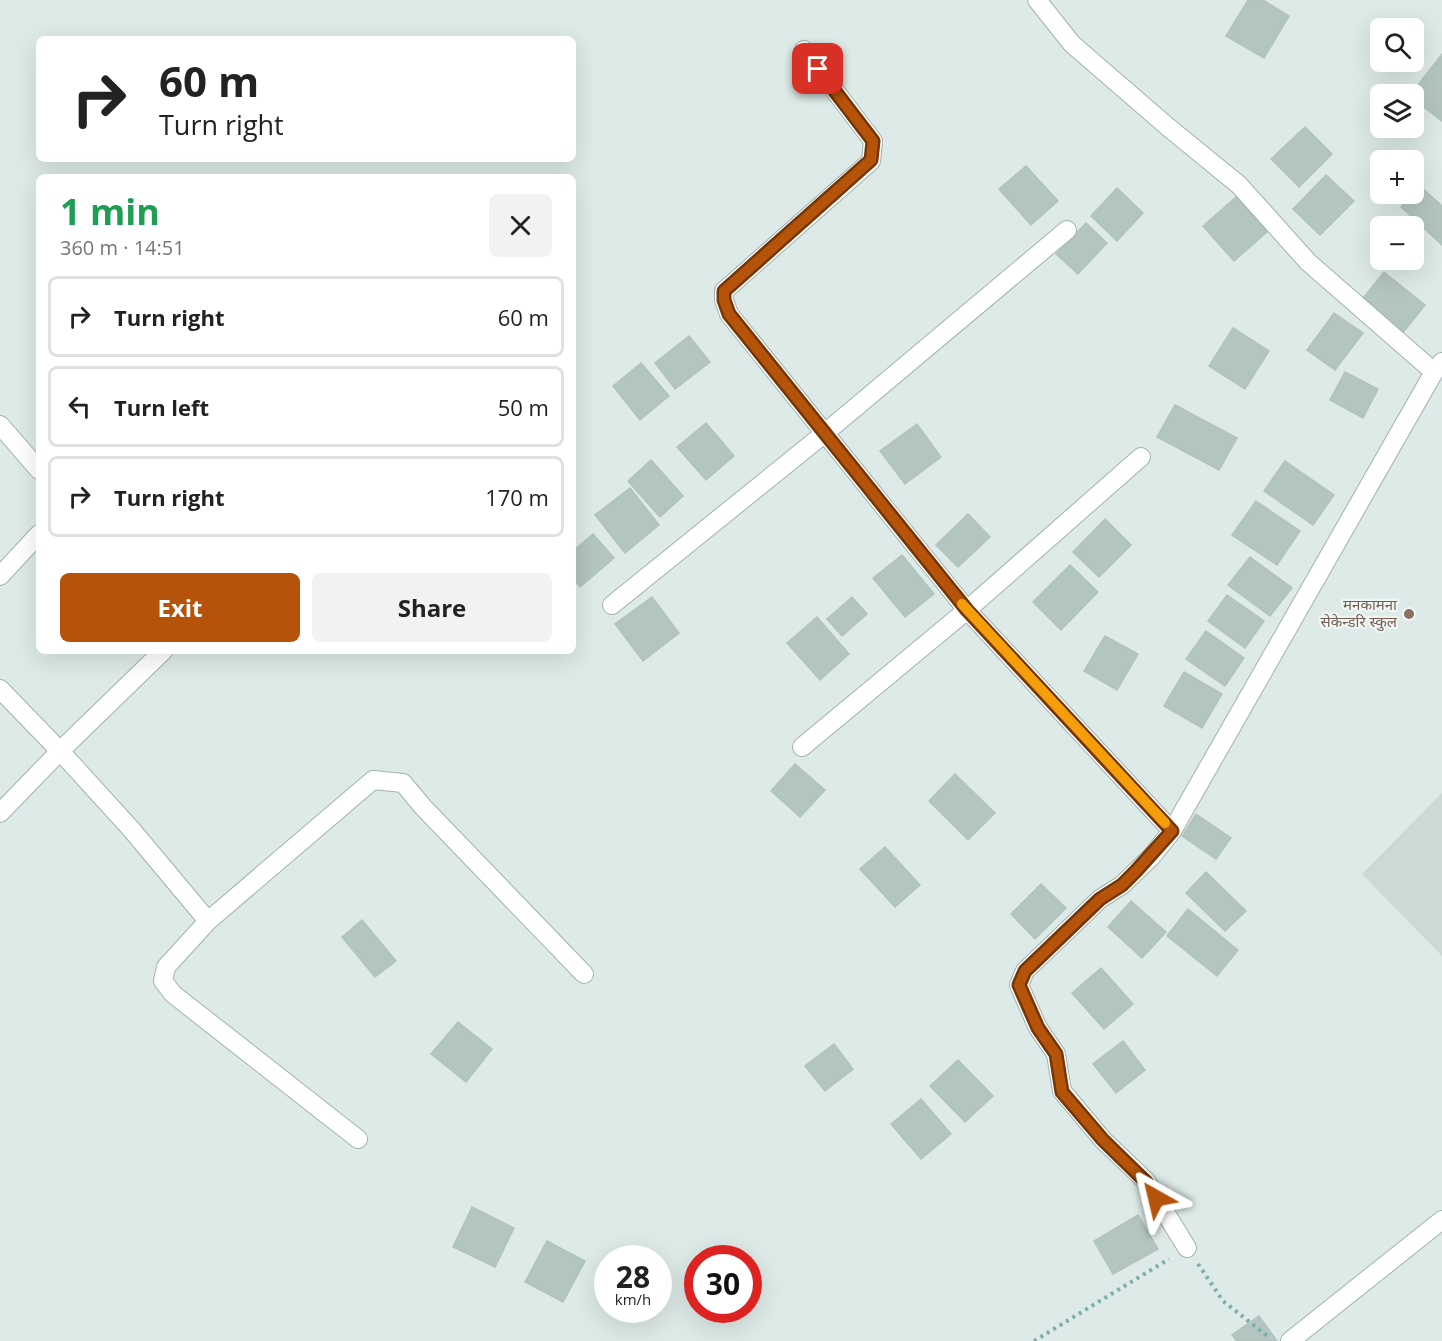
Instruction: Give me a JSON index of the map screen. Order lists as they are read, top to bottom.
{
  "places": ["मनकामना सेकेन्डरि स्कुल"],
  "page": {
    "map_buttons": ["+", "−"],
    "turn": ["60 m", "Turn right"],
    "heading": ["1 min", "360 m · 14:51"],
    "list": [
      {
        "name": "Turn right",
        "value": "60 m"
      },
      {
        "name": "Turn left",
        "value": "50 m"
      },
      {
        "name": "Turn right",
        "value": "170 m"
      }
    ],
    "buttons": ["Exit", "Share"],
    "speed": "28 km/h",
    "limit": "30"
  }
}
